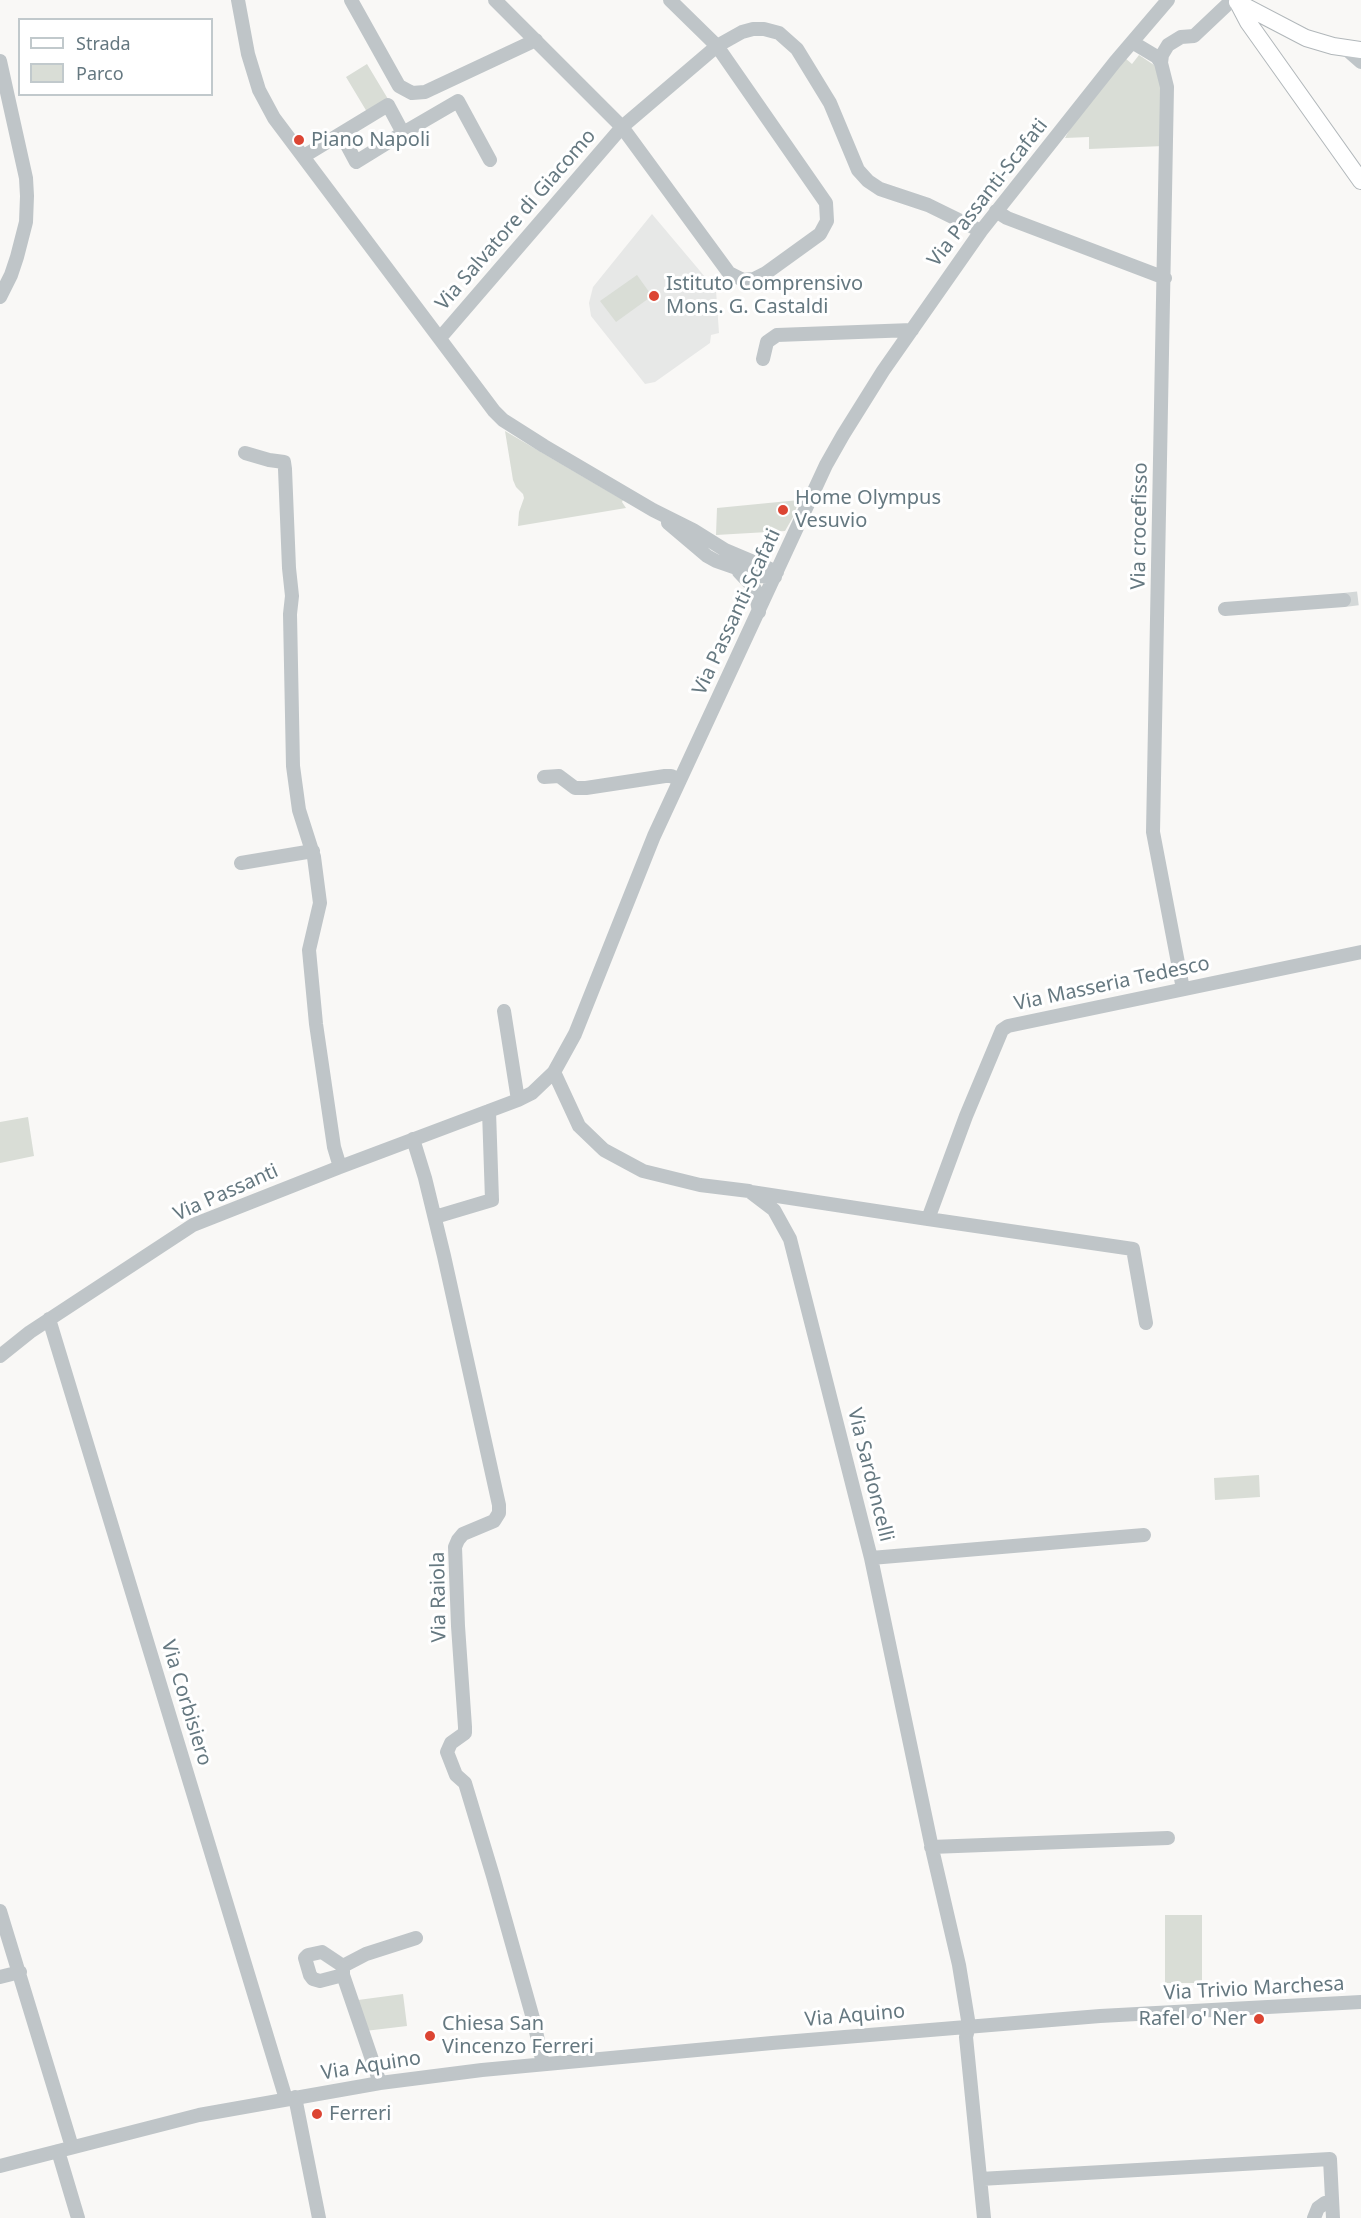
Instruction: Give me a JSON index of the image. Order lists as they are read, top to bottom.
{
  "streets": {
    "street": [
      "Via Passanti-Scafati",
      "Via Salvatore di Giacomo",
      "Via crocefisso",
      "Via Masseria Tedesco",
      "Via Passanti",
      "Via Sardoncelli",
      "Via Raiola",
      "Via Corbisiero",
      "Via Trivio Marchesa",
      "Via Aquino"
    ]
  },
  "crossings": [
    ["Via Passanti-Scafati", "Via Salvatore di Giacomo"],
    ["Via Passanti-Scafati", "Via Passanti"],
    ["Via crocefisso", "Via Masseria Tedesco"],
    ["Via Passanti", "Via Raiola"],
    ["Via Passanti", "Via Corbisiero"],
    ["Via Sardoncelli", "Via Trivio Marchesa"],
    ["Via Sardoncelli", "Via Aquino"],
    ["Via Raiola", "Via Aquino"],
    ["Via Corbisiero", "Via Aquino"],
    ["Via Trivio Marchesa", "Via Aquino"]
  ],
  "places": [
    "Piano Napoli",
    "Istituto Comprensivo Mons. G. Castaldi",
    "Home Olympus Vesuvio",
    "Rafel o' Ner",
    "Chiesa San Vincenzo Ferreri",
    "Ferreri"
  ],
  "legend": ["Strada", "Parco"]
}
